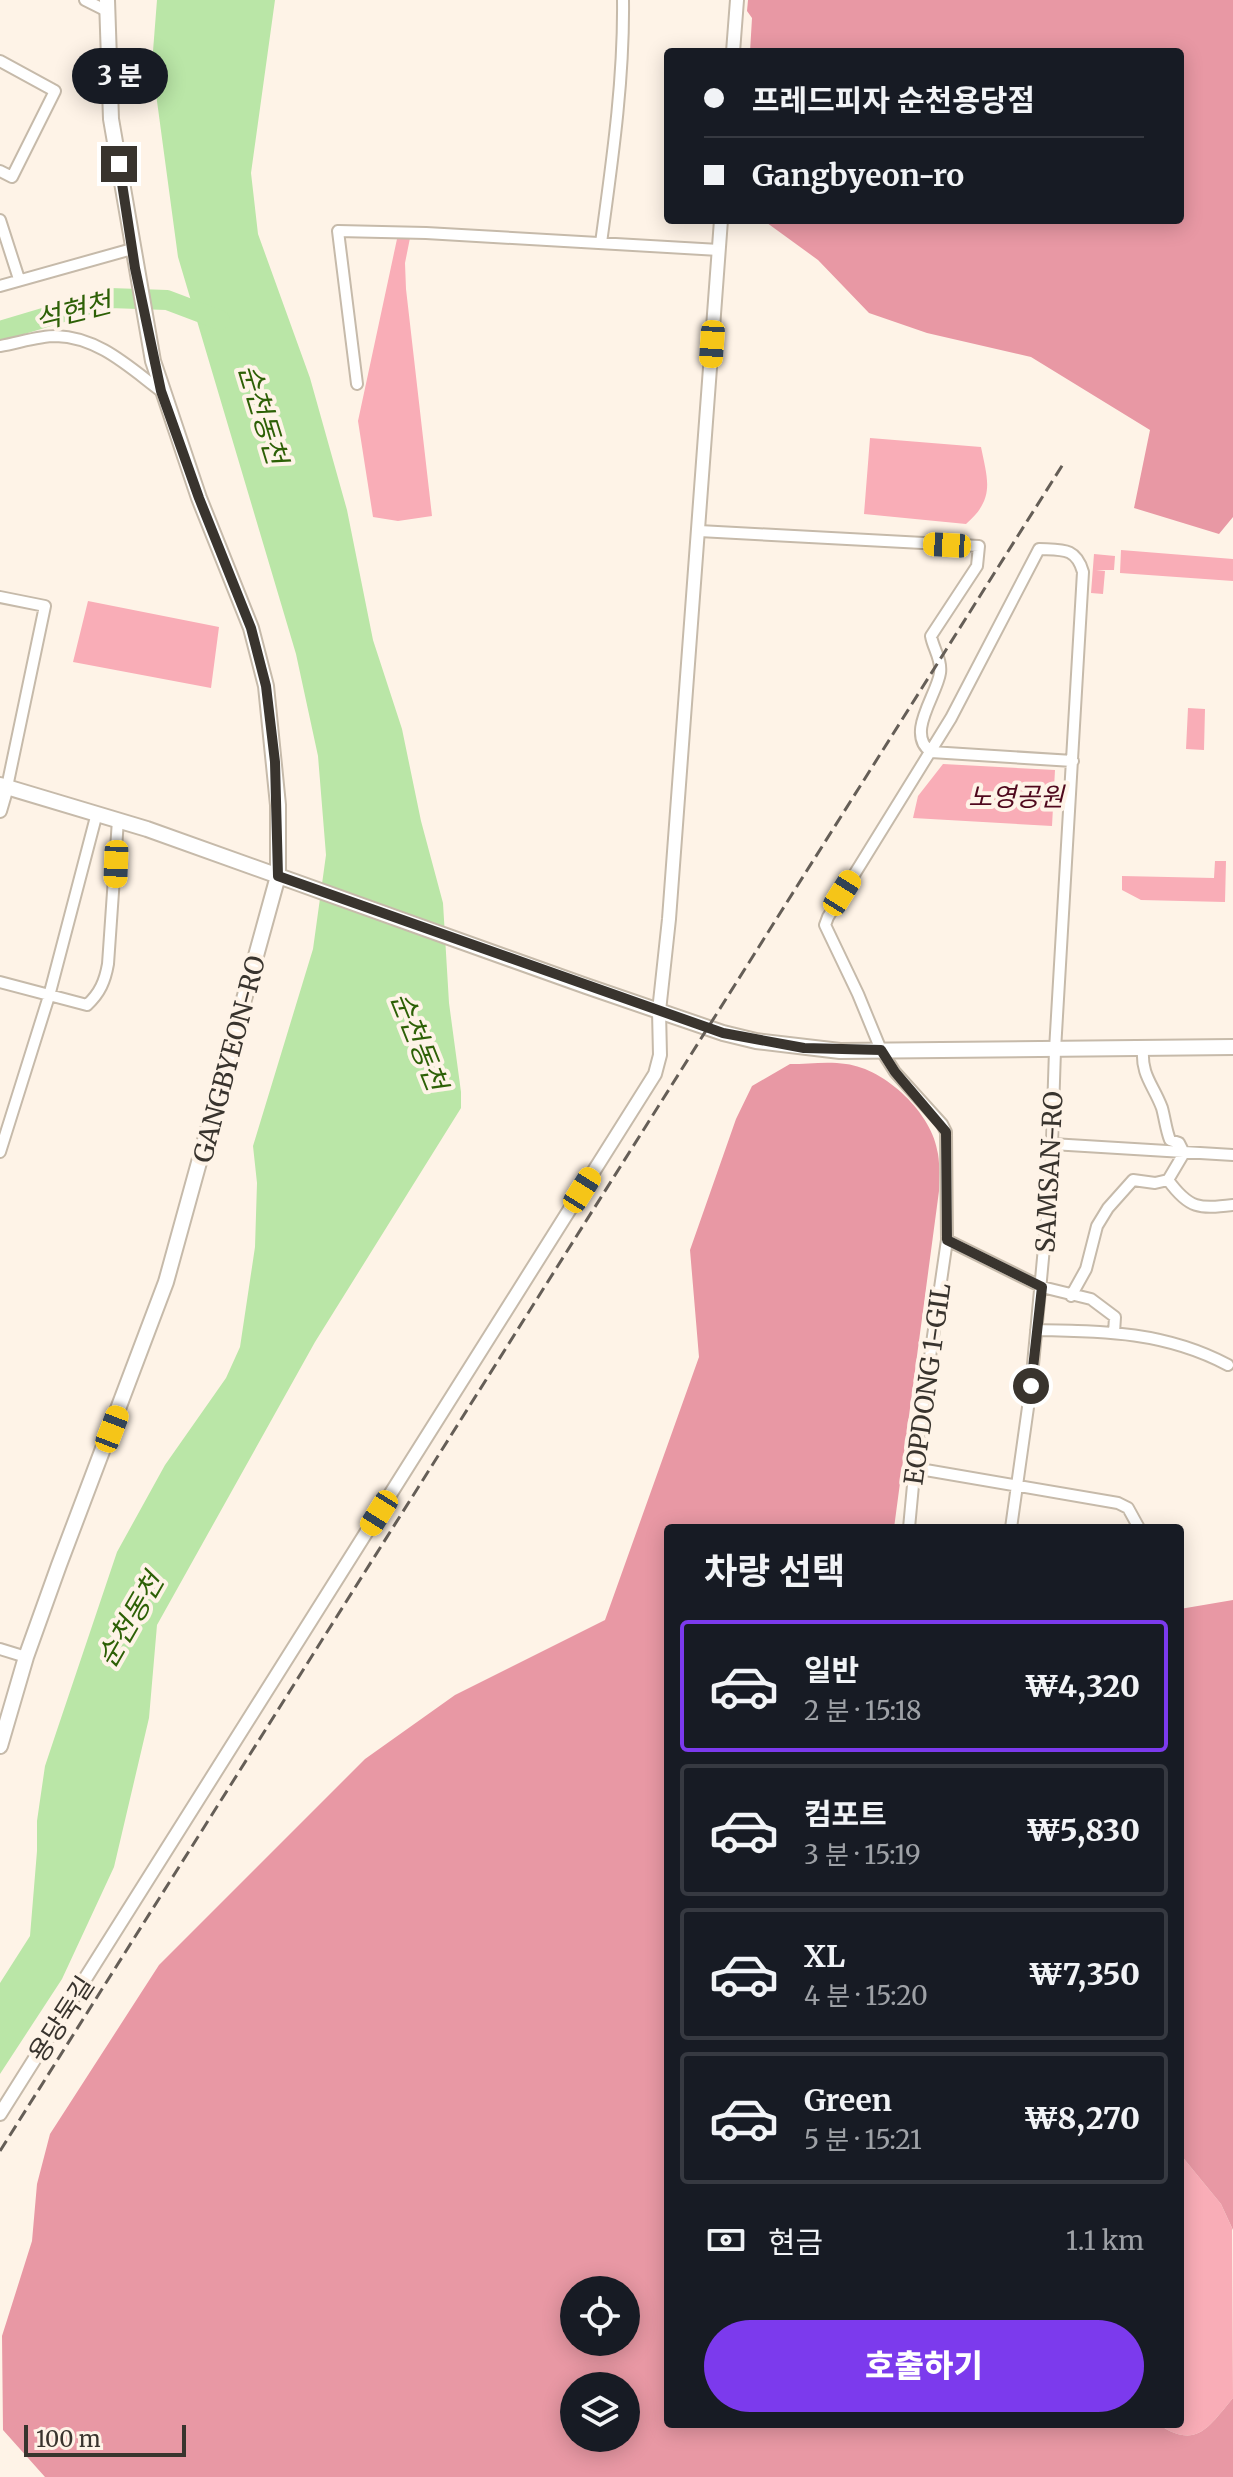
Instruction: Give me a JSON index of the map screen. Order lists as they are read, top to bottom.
{
  "streets": {
    "main road": ["GANGBYEON-RO"],
    "street": ["SAMSAN-RO", "EOPDONG 1-GIL", "용당둑길"]
  },
  "crossings": [
    ["SAMSAN-RO", "EOPDONG 1-GIL"]
  ],
  "water": ["석현천", "순천동천"],
  "parks": ["노영공원"],
  "scale_bar": "100 m",
  "page": {
    "bubble": "3 분",
    "banner": ["프레드피자 순천용당점", "Gangbyeon-ro"],
    "heading": "차량 선택",
    "list": [
      {
        "name": "일반",
        "note": "2 분 · 15:18",
        "value": "₩4,320"
      },
      {
        "name": "컴포트",
        "note": "3 분 · 15:19",
        "value": "₩5,830"
      },
      {
        "name": "XL",
        "note": "4 분 · 15:20",
        "value": "₩7,350"
      },
      {
        "name": "Green",
        "note": "5 분 · 15:21",
        "value": "₩8,270"
      }
    ],
    "pay": ["현금", "1.1 km"],
    "buttons": "호출하기",
    "scale": "100 m"
  }
}
